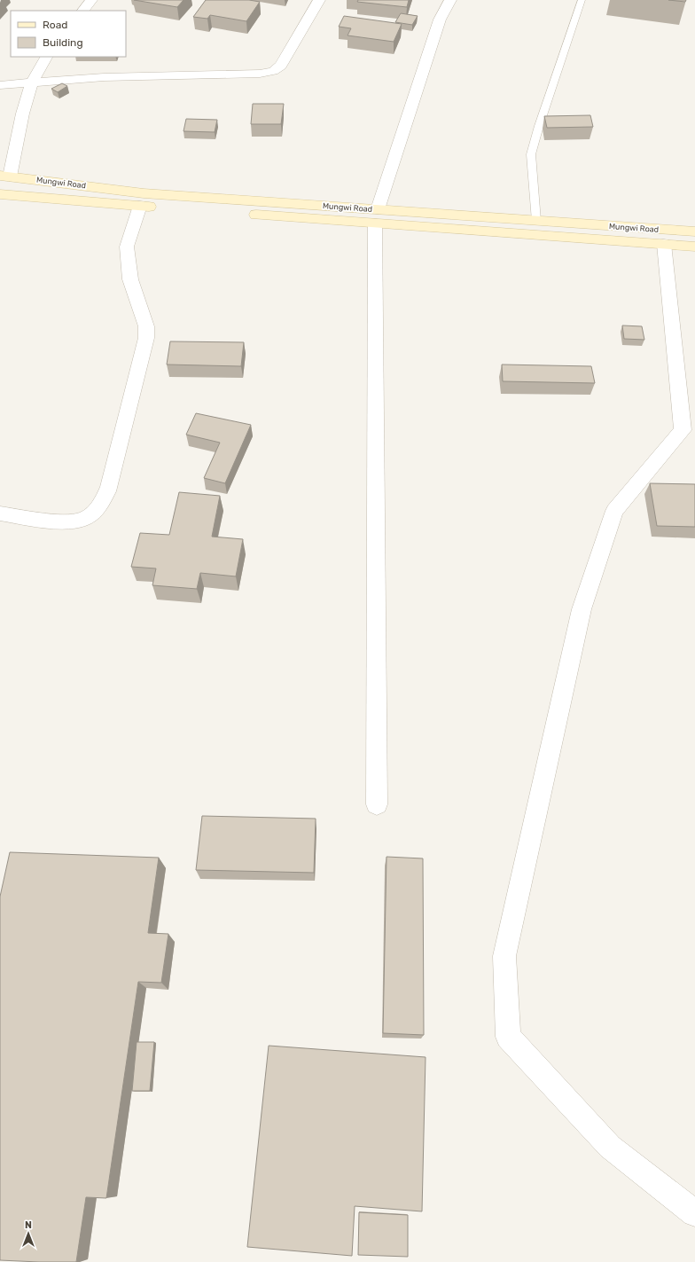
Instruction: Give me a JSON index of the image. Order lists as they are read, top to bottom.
{
  "streets": {
    "main road": ["Mungwi Road"]
  },
  "legend": ["Road", "Building"],
  "north": "top"
}
